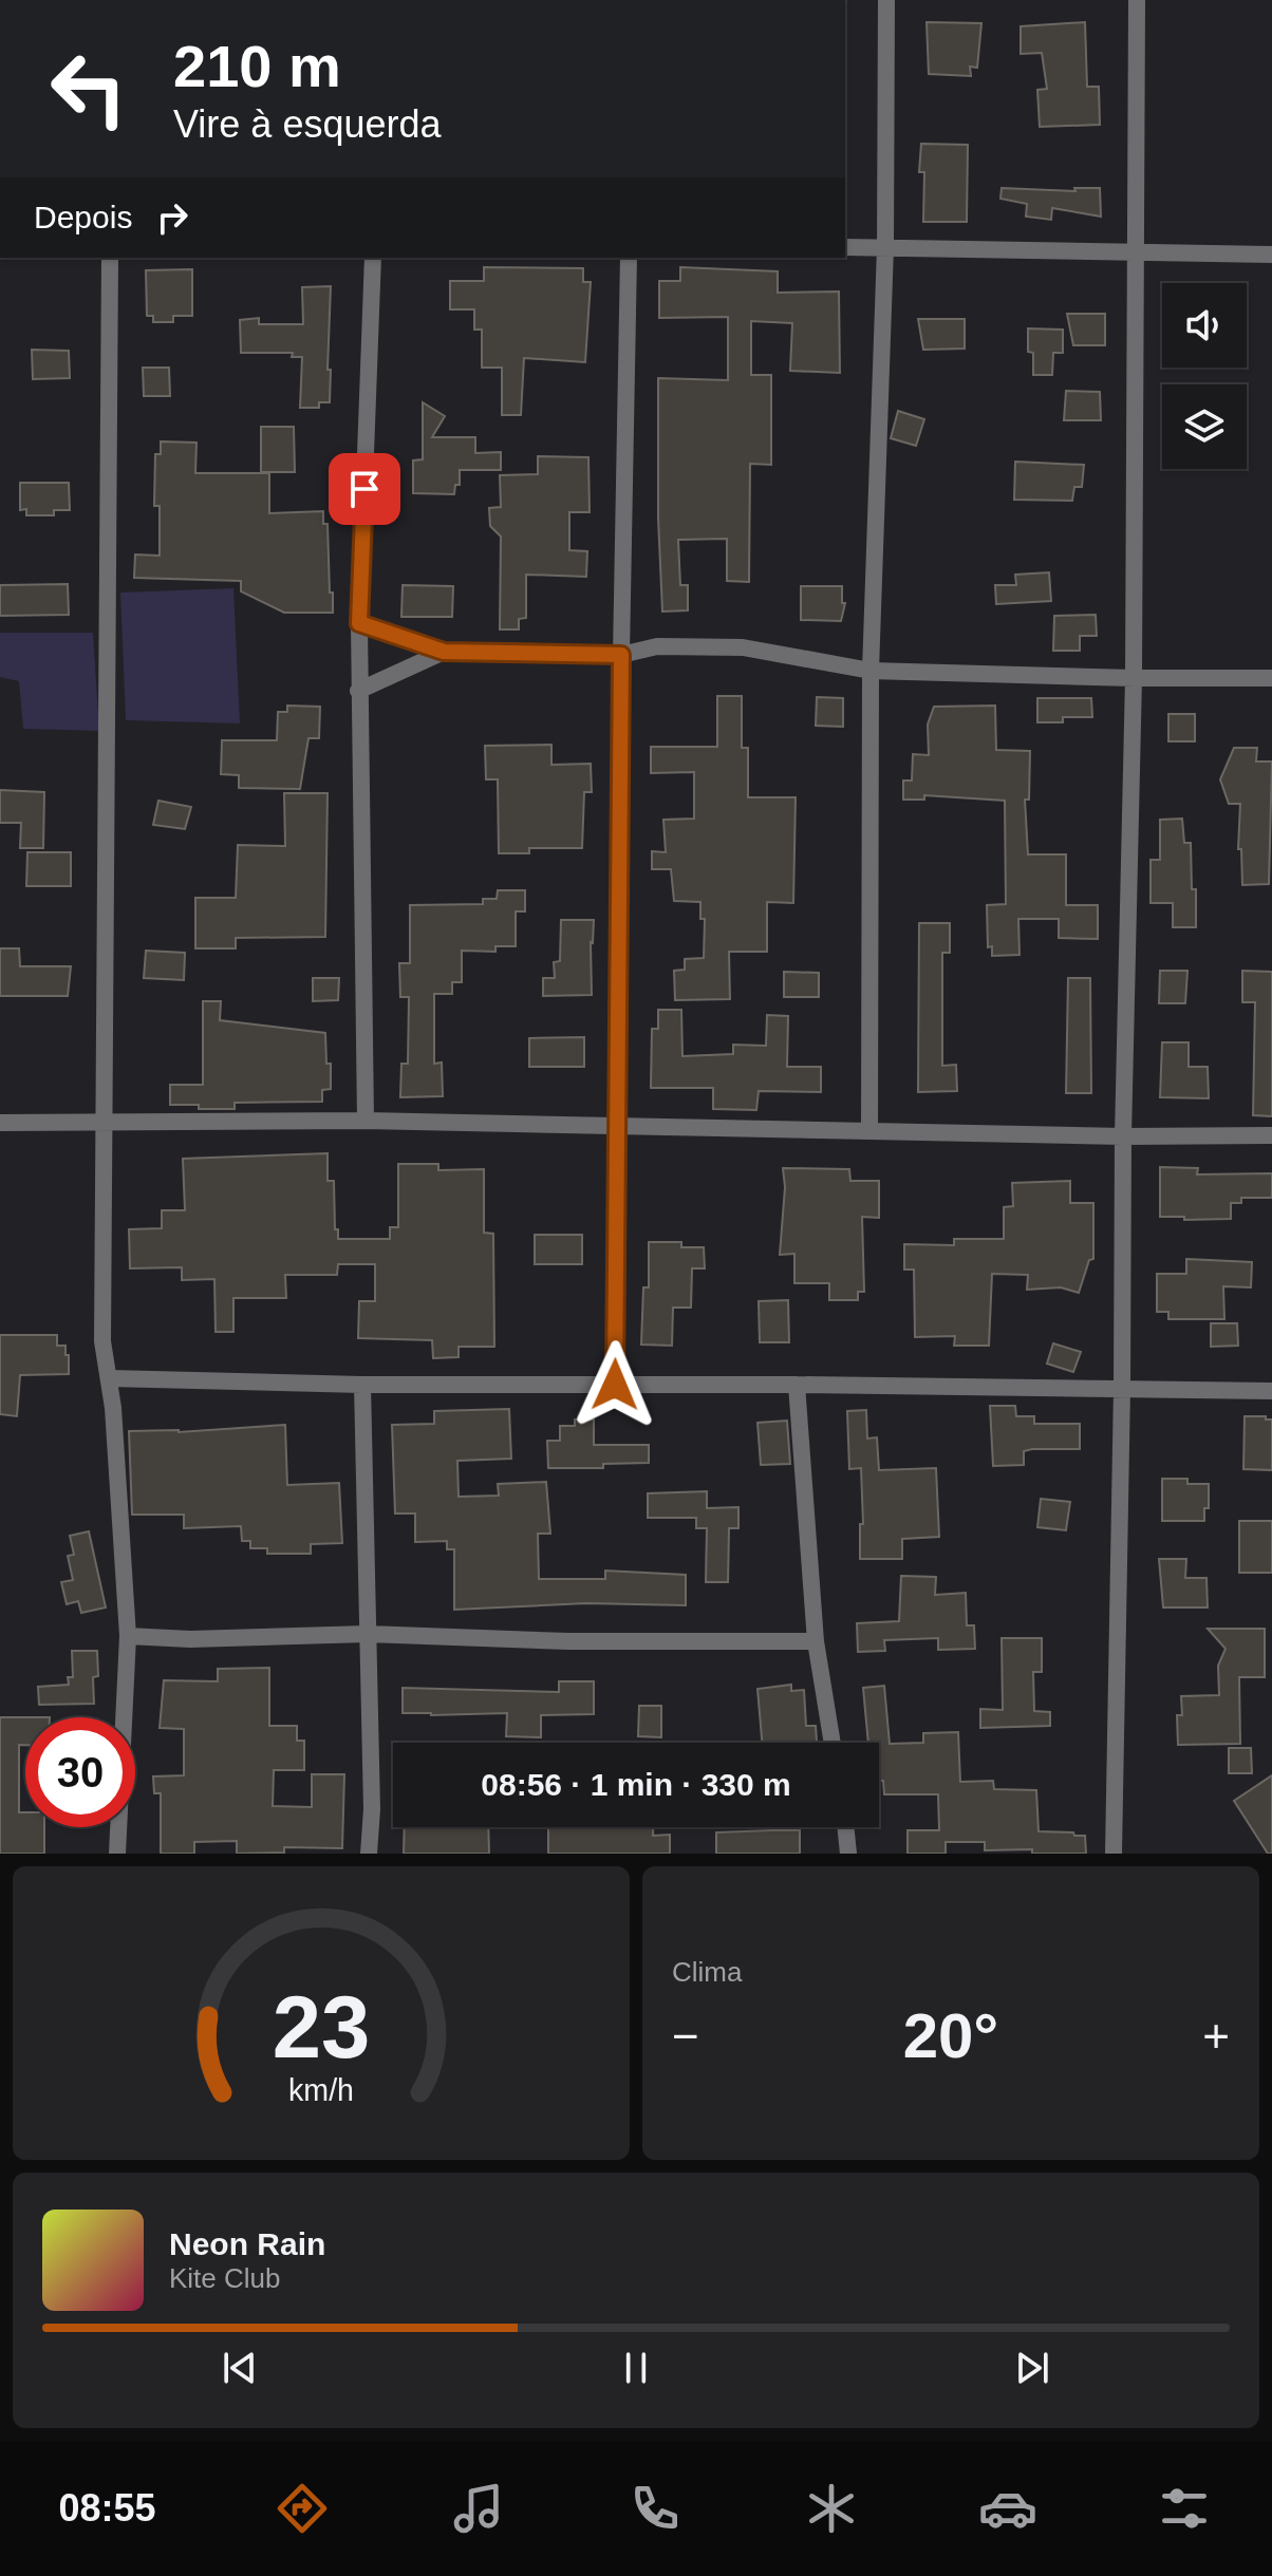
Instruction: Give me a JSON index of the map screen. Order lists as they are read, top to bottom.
{
  "page": {
    "turn": ["210 m", "Vire à esquerda"],
    "then": "Depois",
    "limit": "30",
    "trip": "08:56 · 1 min · 330 m",
    "tile": "Clima",
    "heat": ["−", "20°", "+"],
    "song": ["Neon Rain", "Kite Club"],
    "tabs": "08:55",
    "gauge": ["23", "km/h"]
  }
}
